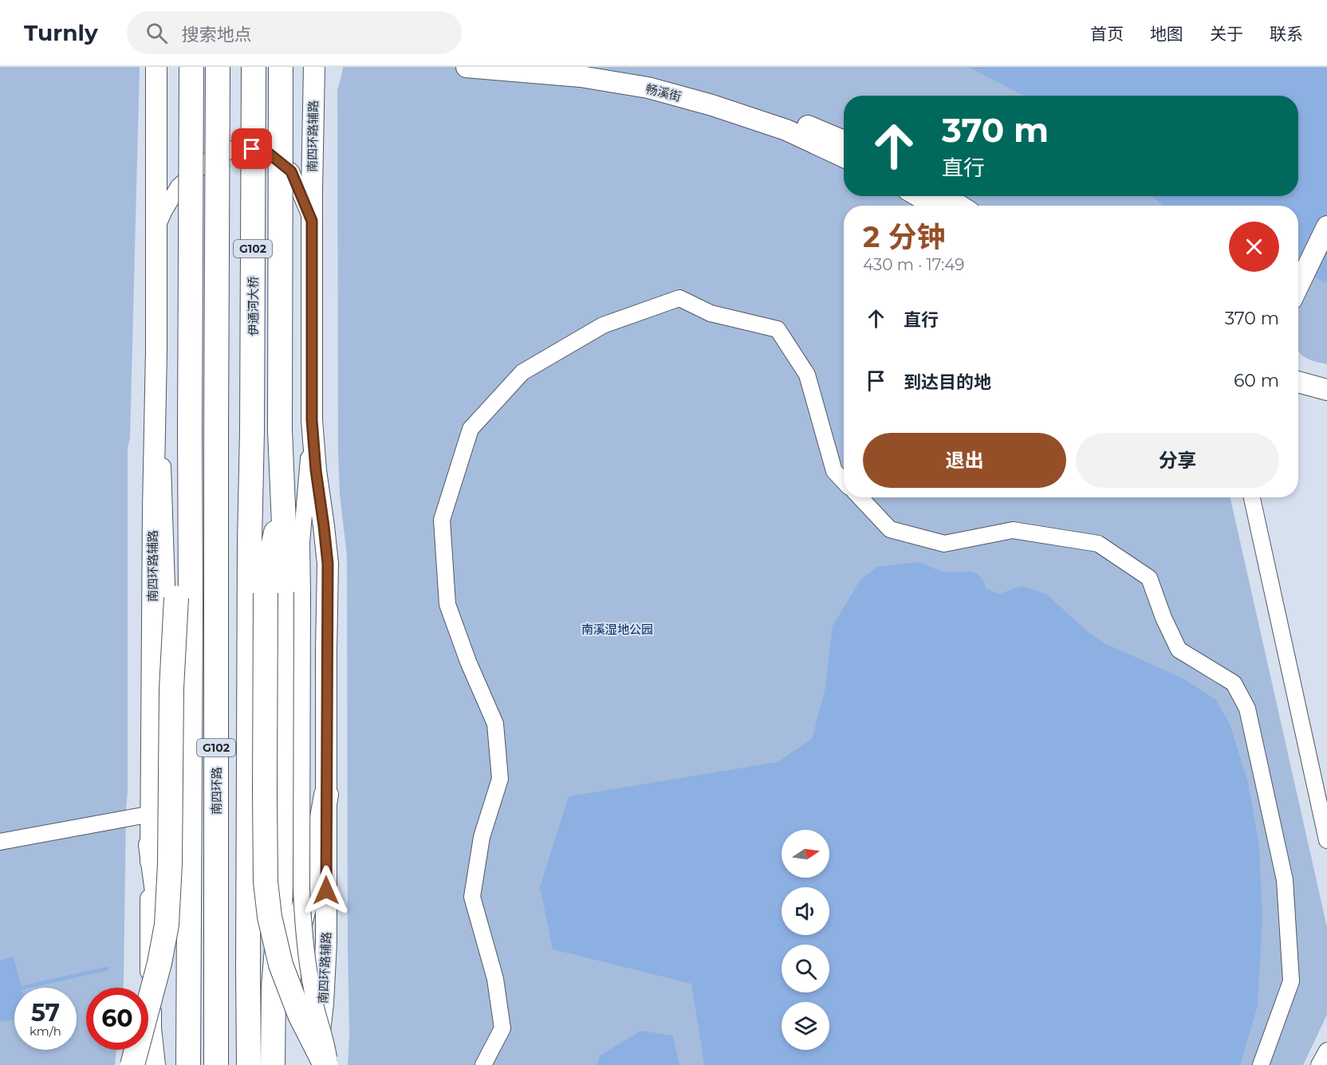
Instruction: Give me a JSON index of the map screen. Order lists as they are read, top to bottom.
{
  "streets": {
    "highway": ["G102", "伊通河大桥", "南四环路"],
    "main road": ["畅溪街", "南四环路辅路"]
  },
  "crossings": [
    ["G102", "伊通河大桥"]
  ],
  "parks": ["南溪湿地公园"],
  "north": "right",
  "page": {
    "header": "Turnly",
    "search": "搜索地点",
    "nav": [
      "首页",
      "地图",
      "关于",
      "联系"
    ],
    "turn": ["370 m", "直行"],
    "heading": ["2 分钟", "430 m · 17:49"],
    "list": [
      {
        "name": "直行",
        "value": "370 m"
      },
      {
        "name": "到达目的地",
        "value": "60 m"
      }
    ],
    "buttons": ["退出", "分享"],
    "speed": "57 km/h",
    "limit": "60"
  }
}
